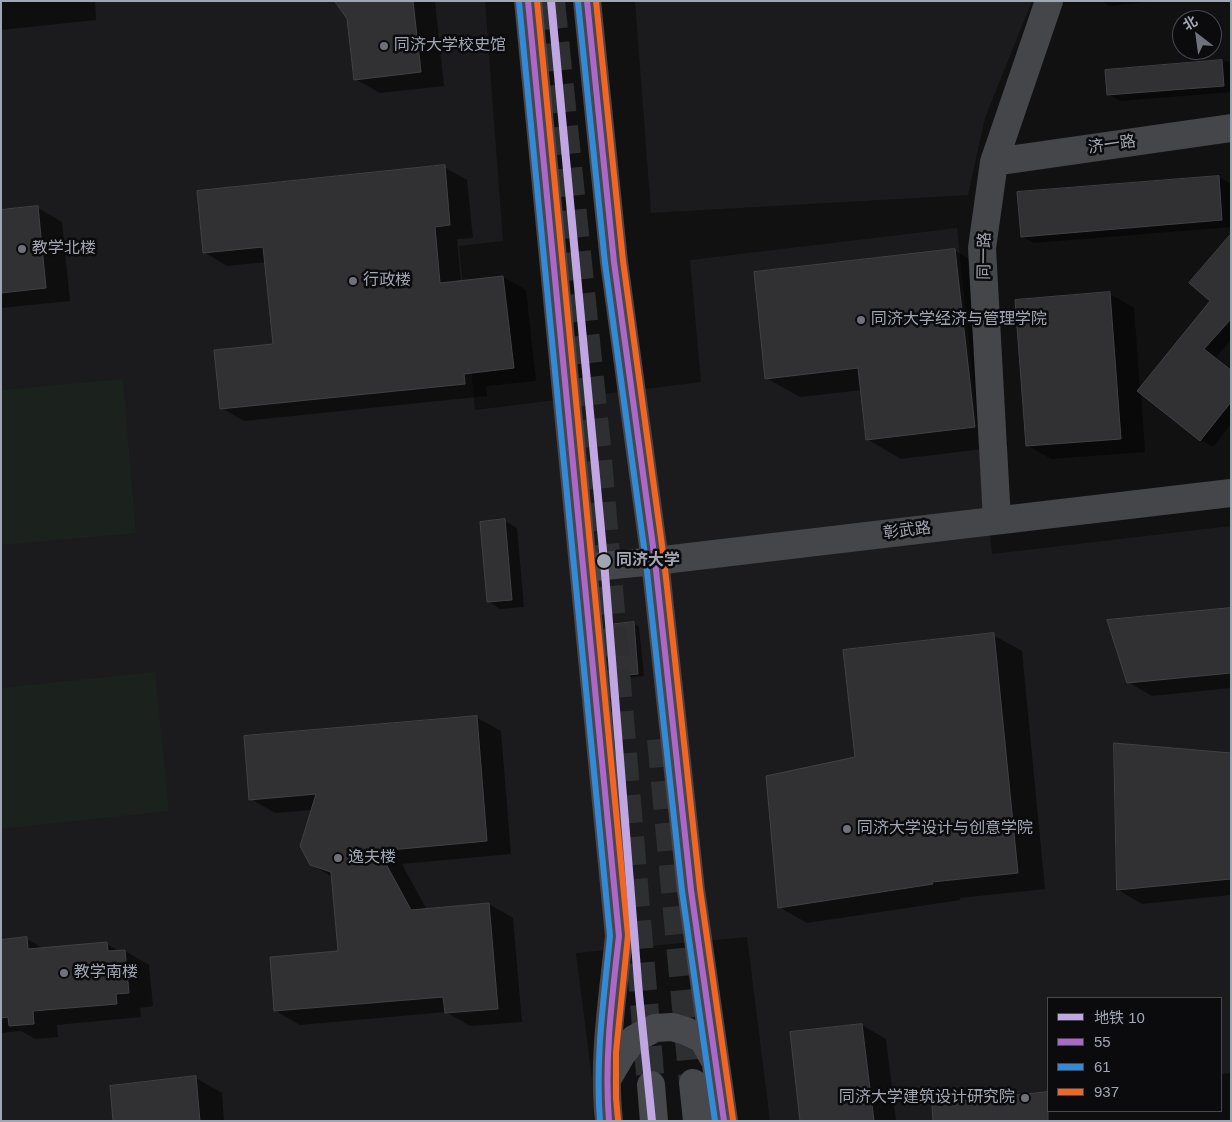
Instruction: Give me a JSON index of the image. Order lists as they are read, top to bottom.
{
  "streets": {
    "street": ["济一路", "同一路", "彰武路"]
  },
  "crossings": [
    ["济一路", "同一路"],
    ["同一路", "彰武路"]
  ],
  "places": [
    "同济大学校史馆",
    "教学北楼",
    "行政楼",
    "同济大学经济与管理学院",
    "同济大学",
    "同济大学设计与创意学院",
    "逸夫楼",
    "教学南楼",
    "同济大学建筑设计研究院"
  ],
  "lines": [
    "metro line 10",
    "transit line 55",
    "transit line 937",
    "transit line 61"
  ],
  "legend": [
    "地铁 10",
    "55",
    "61",
    "937"
  ],
  "north": "top left"
}
